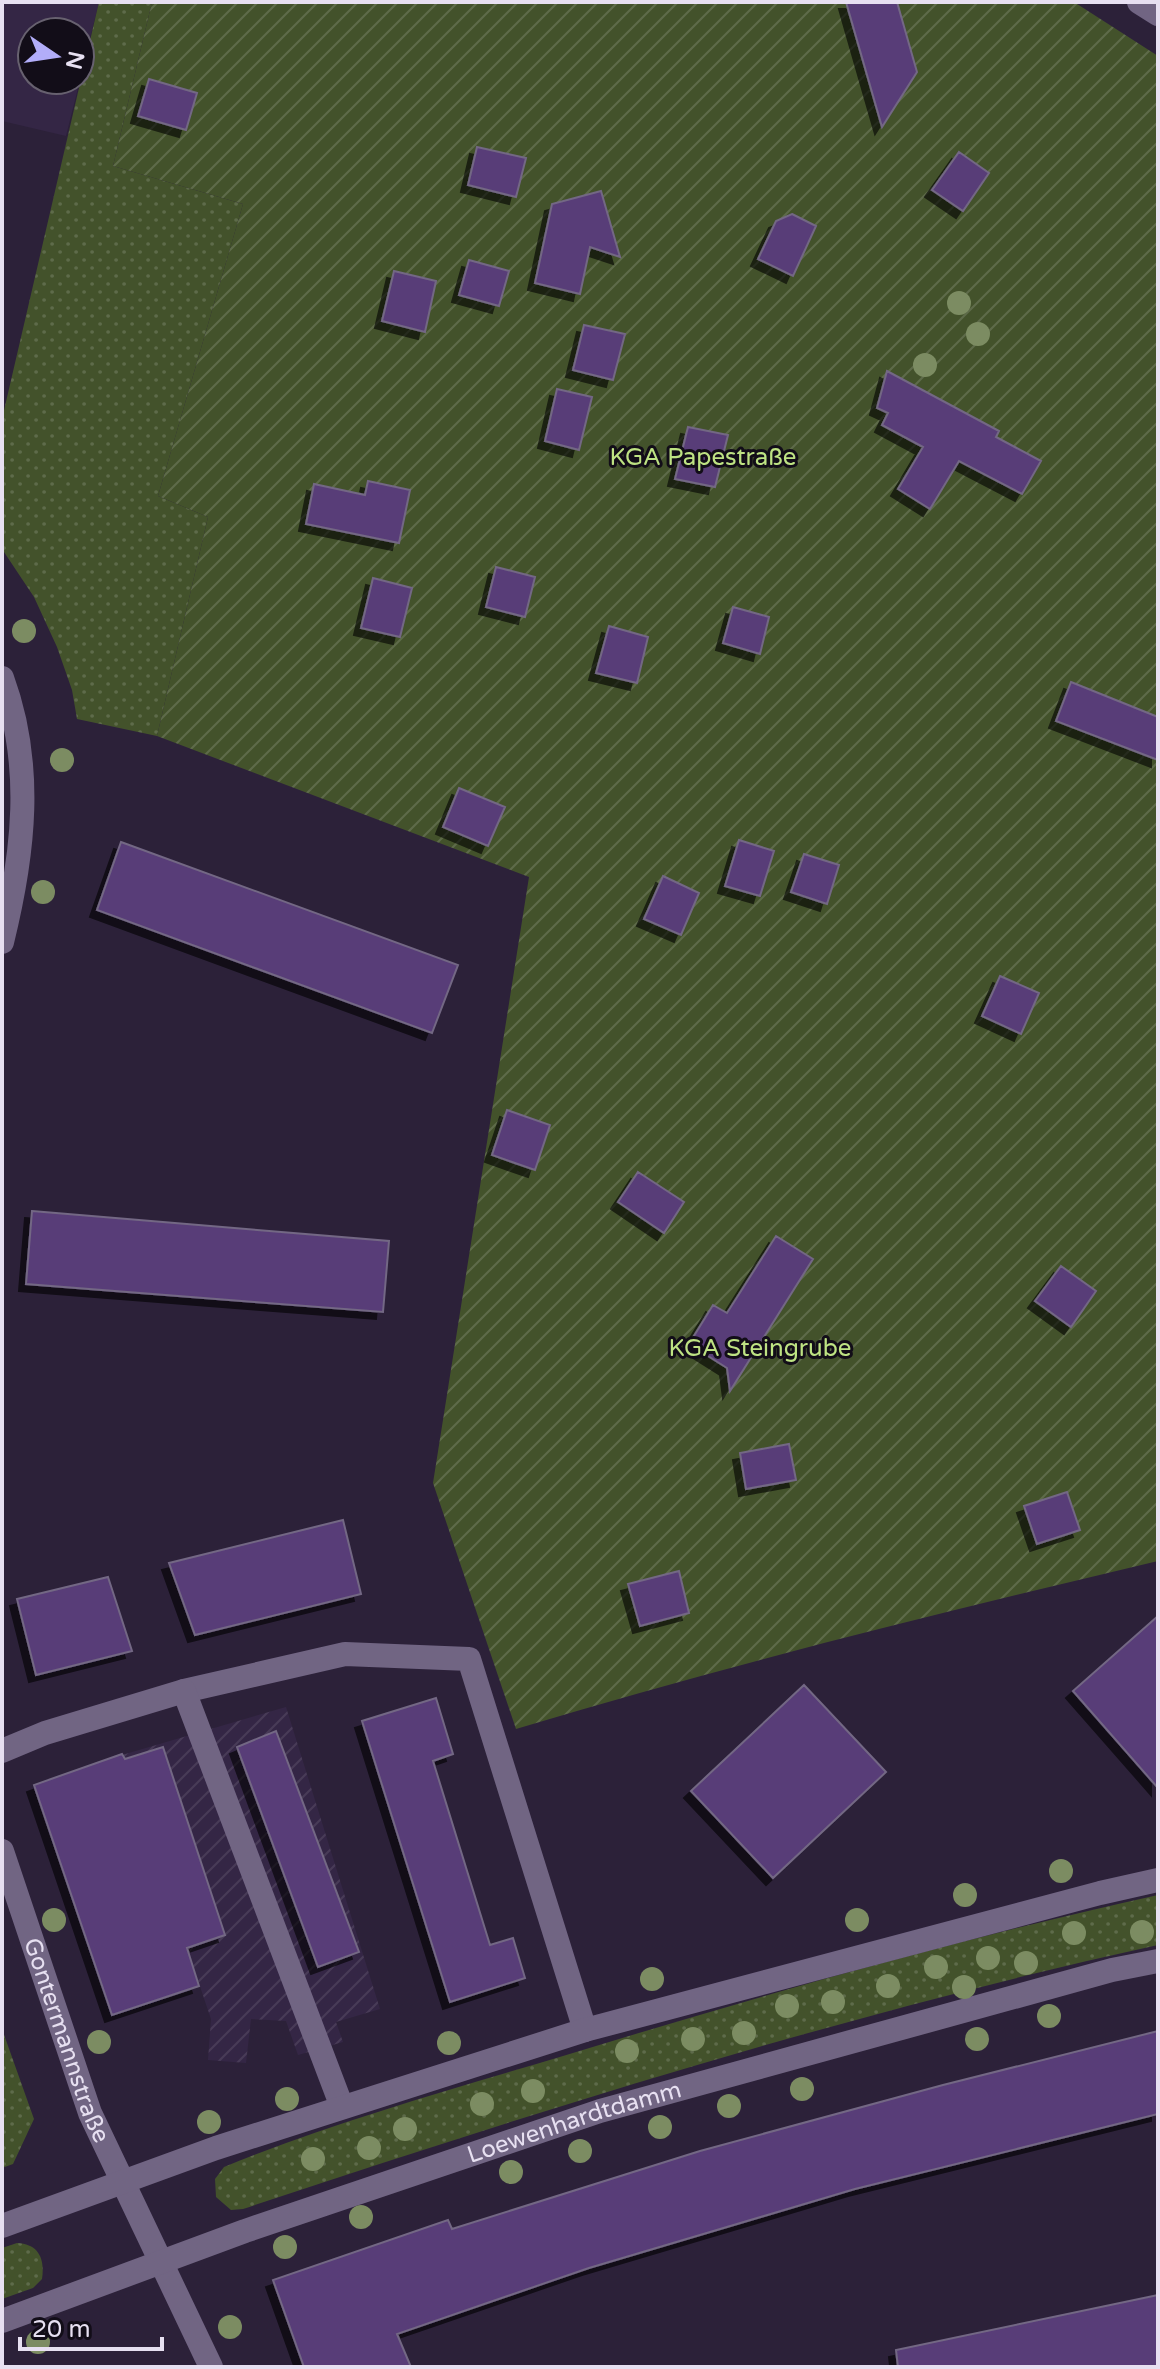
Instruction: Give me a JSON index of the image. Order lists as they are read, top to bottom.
{
  "streets": {
    "street": ["Gontermannstraße", "Loewenhardtdamm"]
  },
  "crossings": [
    ["Gontermannstraße", "Loewenhardtdamm"]
  ],
  "parks": ["KGA Papestraße", "KGA Steingrube"],
  "scale_bar": "20 m",
  "north": "right"
}
